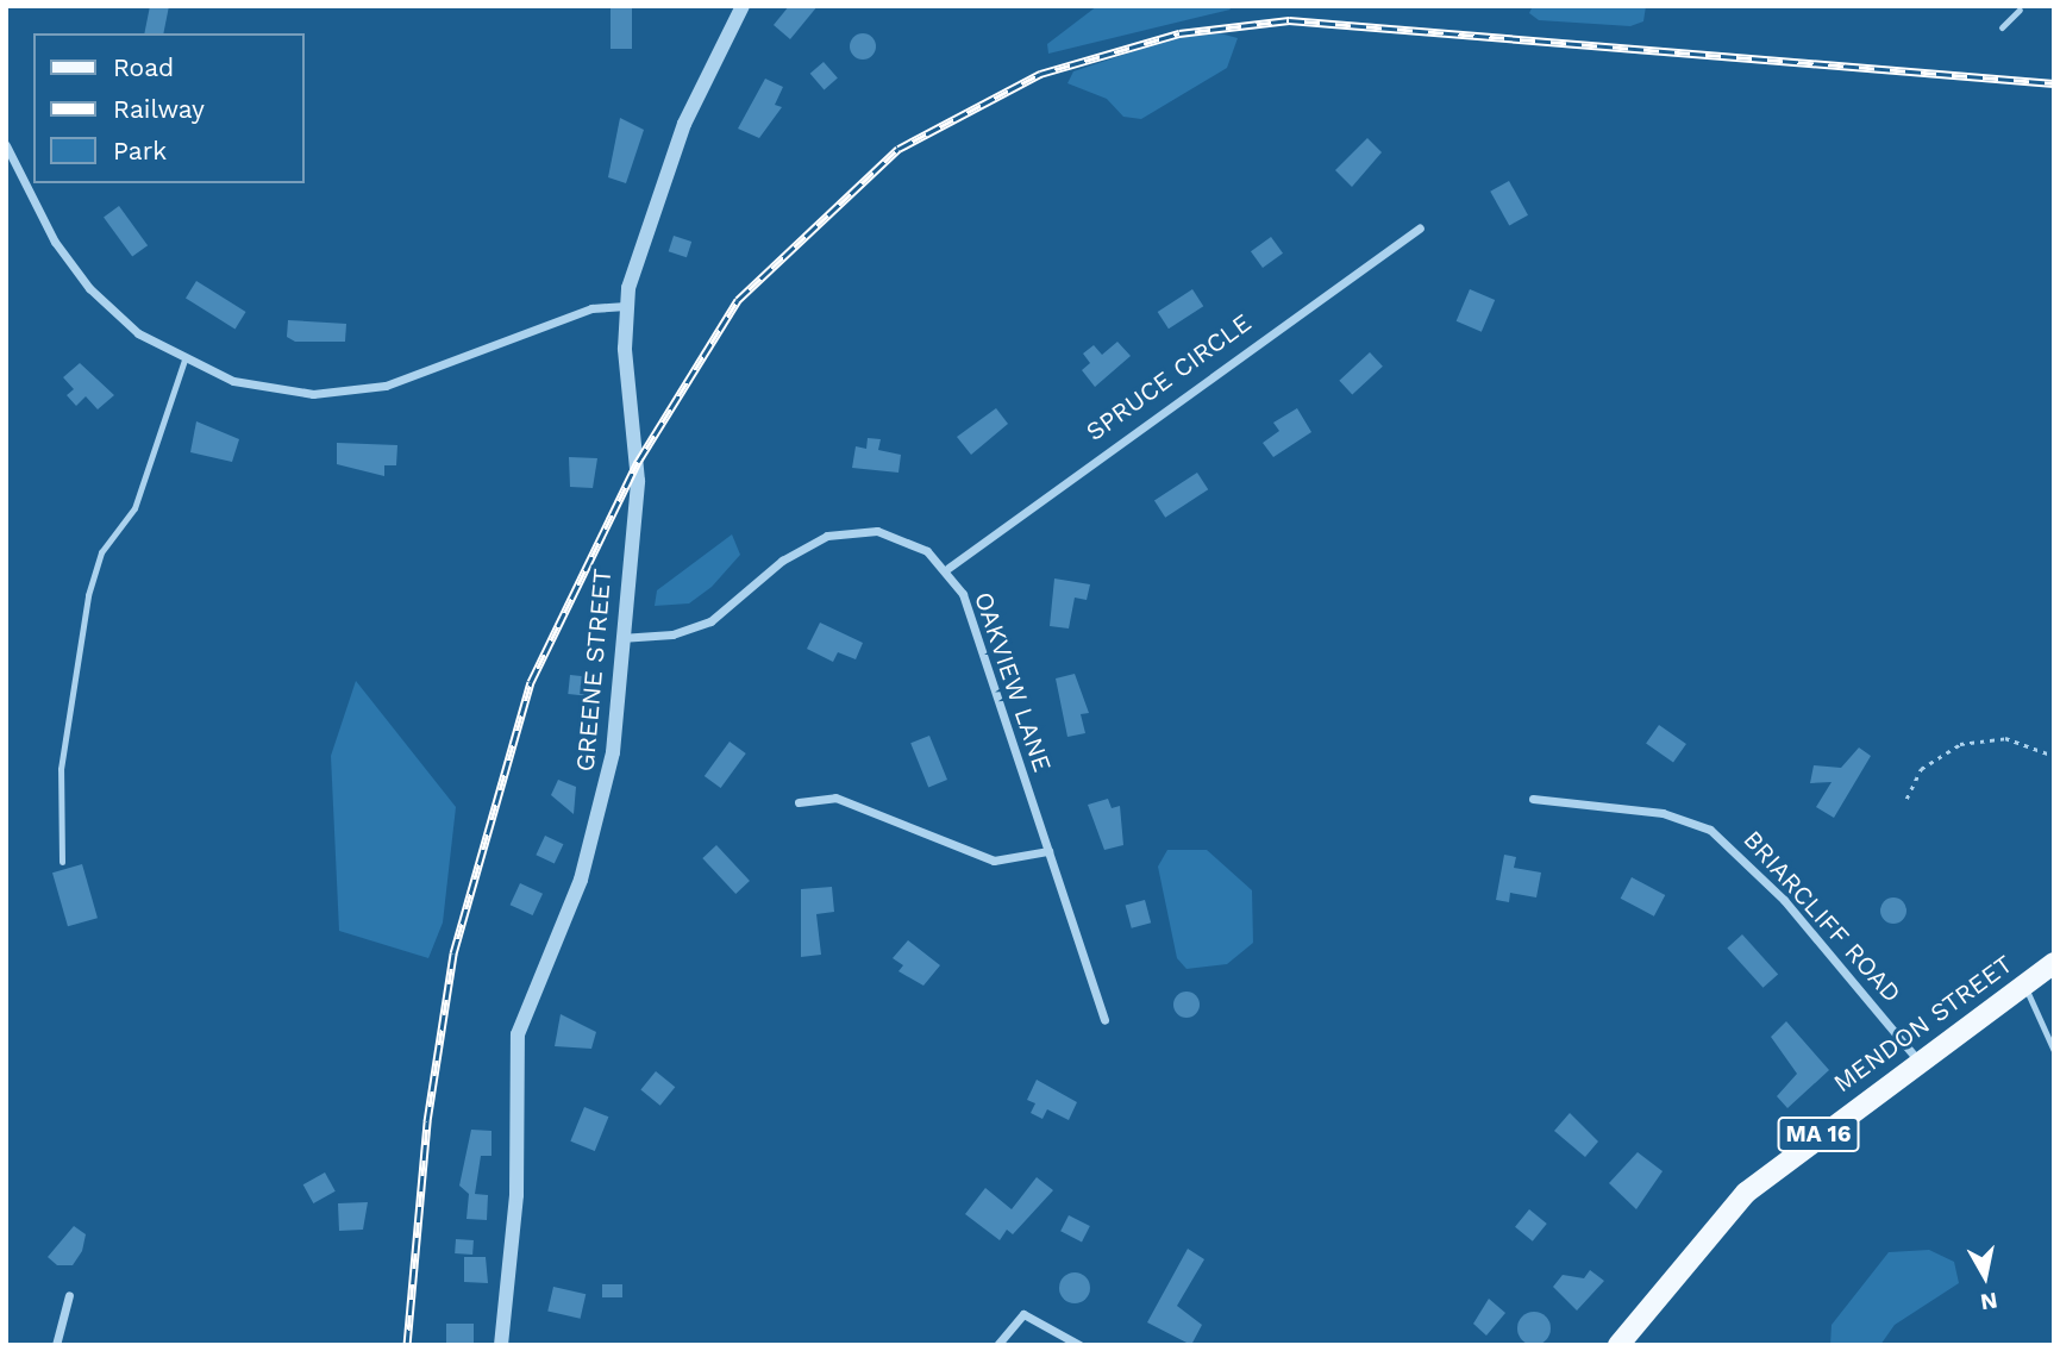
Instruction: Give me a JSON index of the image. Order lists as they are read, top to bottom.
{
  "streets": {
    "main road": ["MENDON STREET", "MA 16"],
    "street": [
      "SPRUCE CIRCLE",
      "GREENE STREET",
      "OAKVIEW LANE",
      "BRIARCLIFF ROAD"
    ]
  },
  "crossings": [
    ["SPRUCE CIRCLE", "OAKVIEW LANE"],
    ["GREENE STREET", "OAKVIEW LANE"],
    ["BRIARCLIFF ROAD", "MENDON STREET"]
  ],
  "legend": ["Road", "Railway", "Park"],
  "north": "bottom"
}
